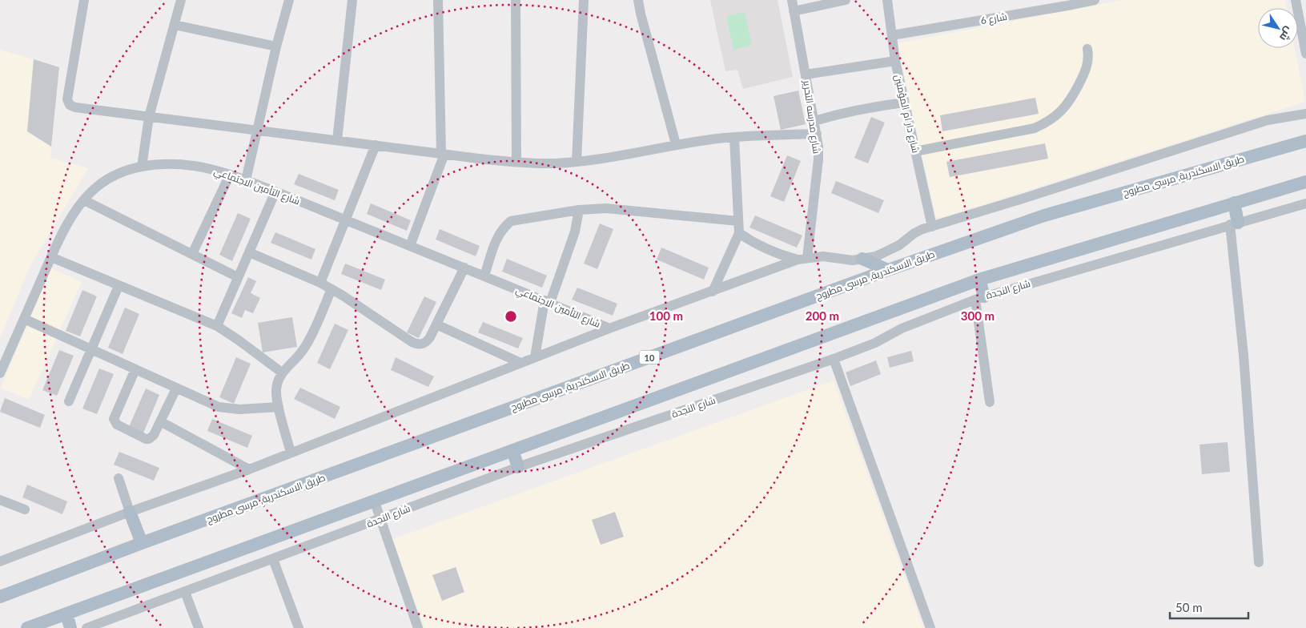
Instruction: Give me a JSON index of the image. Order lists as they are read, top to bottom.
{
  "streets": {
    "main road": ["طريق الاسكندرية, مرسى مطروح", "10"],
    "street": [
      "شارع 6",
      "شارع دار ام المؤمنين",
      "شارع مدرسه التحرير",
      "شارع التأمين الاجتماعي",
      "شارع النجدة"
    ]
  },
  "crossings": [
    ["شارع 6", "شارع دار ام المؤمنين"]
  ],
  "scale_bar": "50 m",
  "north": "bottom right",
  "rings": ["100 m", "200 m", "300 m"]
}
